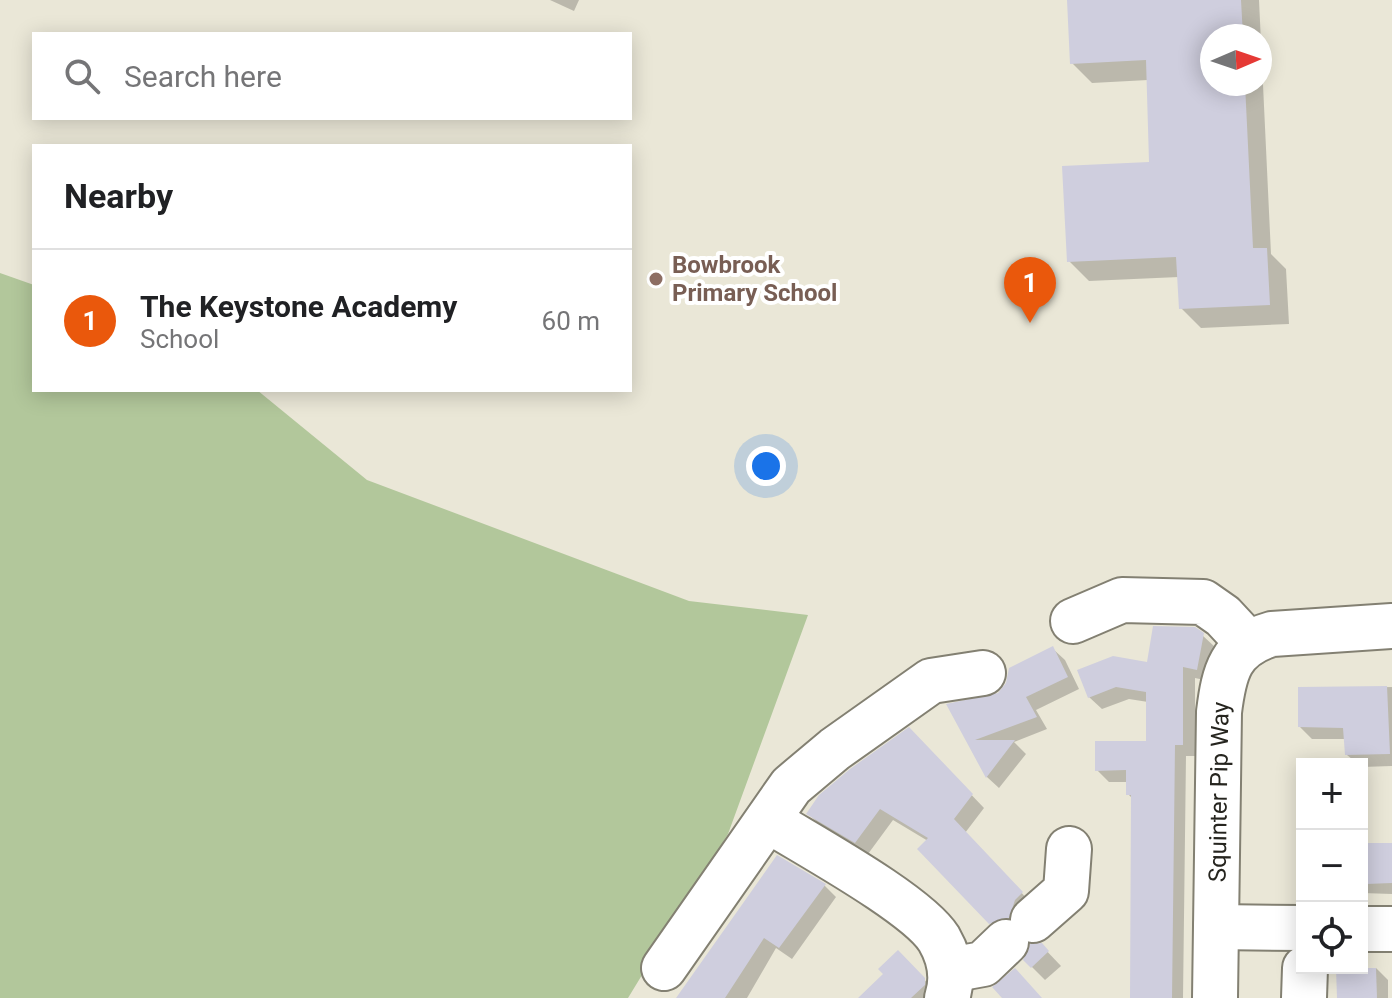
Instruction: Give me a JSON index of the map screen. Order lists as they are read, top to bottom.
{
  "streets": {
    "street": ["Squinter Pip Way"]
  },
  "places": ["Bowbrook Primary School"],
  "north": "right",
  "page": {
    "search": "Search here",
    "heading": "Nearby",
    "list": [
      {
        "mark": "1",
        "name": "The Keystone Academy",
        "note": "School",
        "value": "60 m"
      }
    ],
    "pins": "1",
    "map_buttons": ["+", "−"]
  }
}
